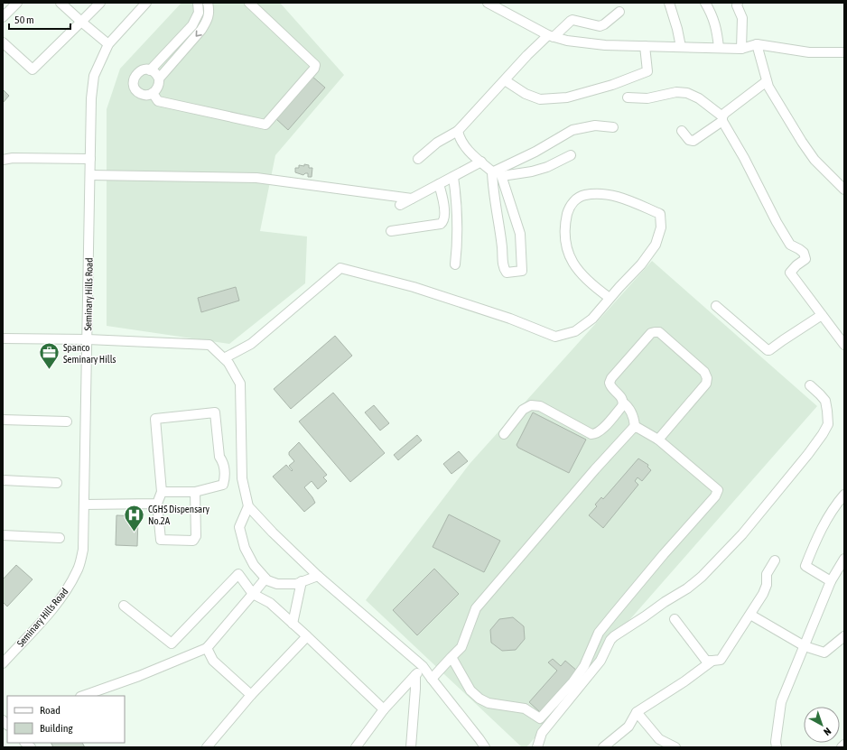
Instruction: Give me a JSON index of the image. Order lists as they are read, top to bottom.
{
  "streets": {
    "street": ["Seminary Hills Road"]
  },
  "places": {
    "office": ["Spanco Seminary Hills"],
    "hospital": ["CGHS Dispensary No.2A"]
  },
  "legend": ["Road", "Building"],
  "scale_bar": "50 m",
  "north": "bottom right"
}
